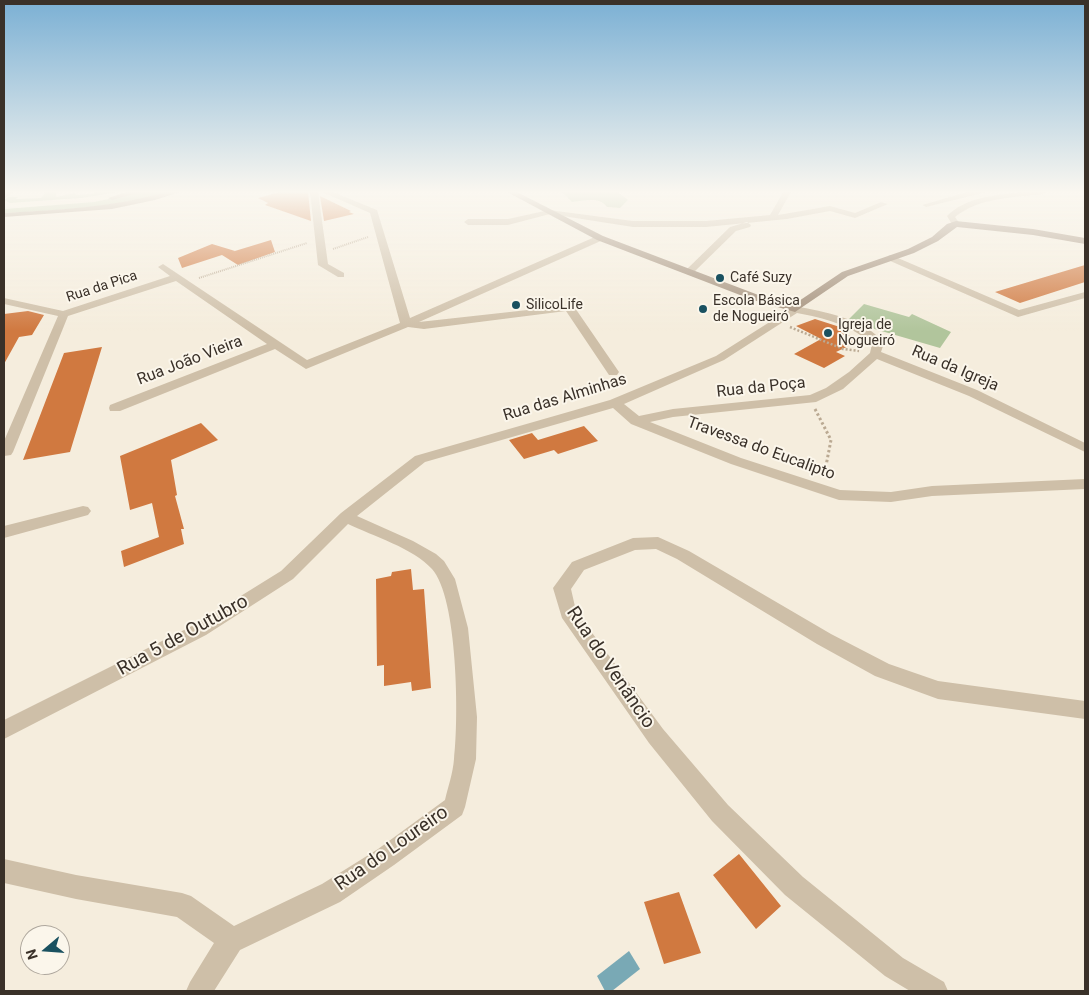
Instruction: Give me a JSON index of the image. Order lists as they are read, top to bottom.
{
  "streets": {
    "street": [
      "Rua da Pica",
      "Rua João Vieira",
      "Rua da Igreja",
      "Rua da Poça",
      "Rua das Alminhas",
      "Travessa do Eucalipto",
      "Rua 5 de Outubro",
      "Rua do Venâncio",
      "Rua do Loureiro"
    ]
  },
  "crossings": [
    ["Rua da Igreja", "Rua da Poça"],
    ["Rua da Poça", "Travessa do Eucalipto"],
    ["Rua das Alminhas", "Travessa do Eucalipto"],
    ["Rua das Alminhas", "Rua 5 de Outubro"],
    ["Rua das Alminhas", "Rua do Loureiro"],
    ["Rua 5 de Outubro", "Rua do Loureiro"]
  ],
  "places": [
    "Café Suzy",
    "SilicoLife",
    "Escola Básica de Nogueiró",
    "Igreja de Nogueiró"
  ],
  "north": "left"
}
